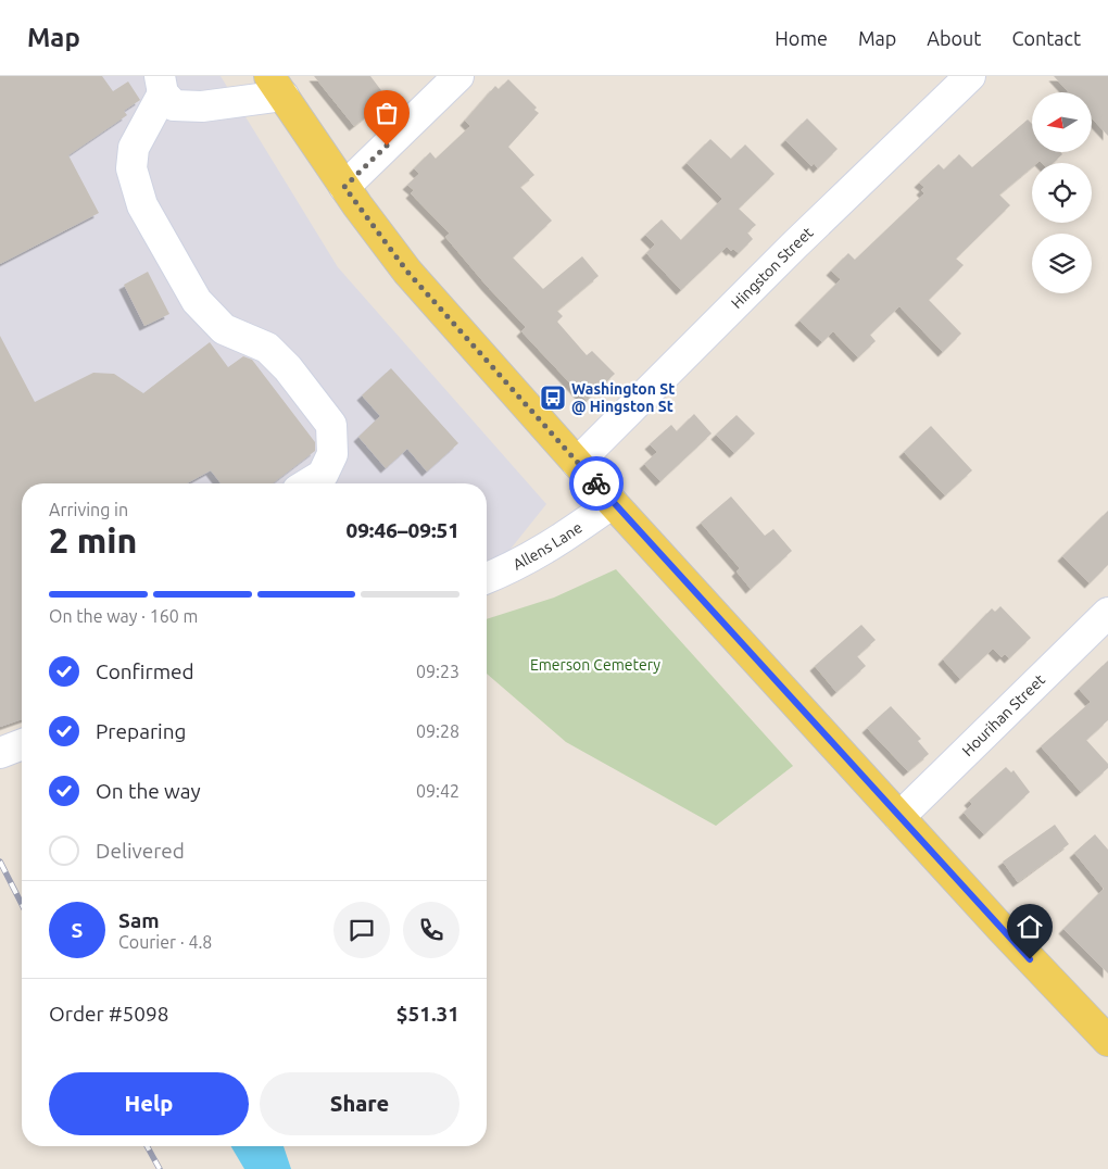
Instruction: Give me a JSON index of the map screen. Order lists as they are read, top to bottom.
{
  "streets": {
    "street": ["Hingston Street", "Allens Lane", "Hourihan Street"]
  },
  "parks": ["Emerson Cemetery"],
  "places": {
    "bus stop": ["Washington St @ Hingston St"]
  },
  "north": "left",
  "page": {
    "header": "Map",
    "nav": [
      "Home",
      "Map",
      "About",
      "Contact"
    ],
    "heading": ["2 min", "Arriving in", "09:46–09:51"],
    "panel": [
      "Sam",
      "Courier · 4.8",
      "Order #5098",
      "$51.31"
    ],
    "bar": "On the way · 160 m",
    "list": [
      ["Confirmed", "09:23"],
      ["Preparing", "09:28"],
      ["On the way", "09:42"],
      "Delivered"
    ],
    "round": "S",
    "buttons": ["Help", "Share"]
  }
}
